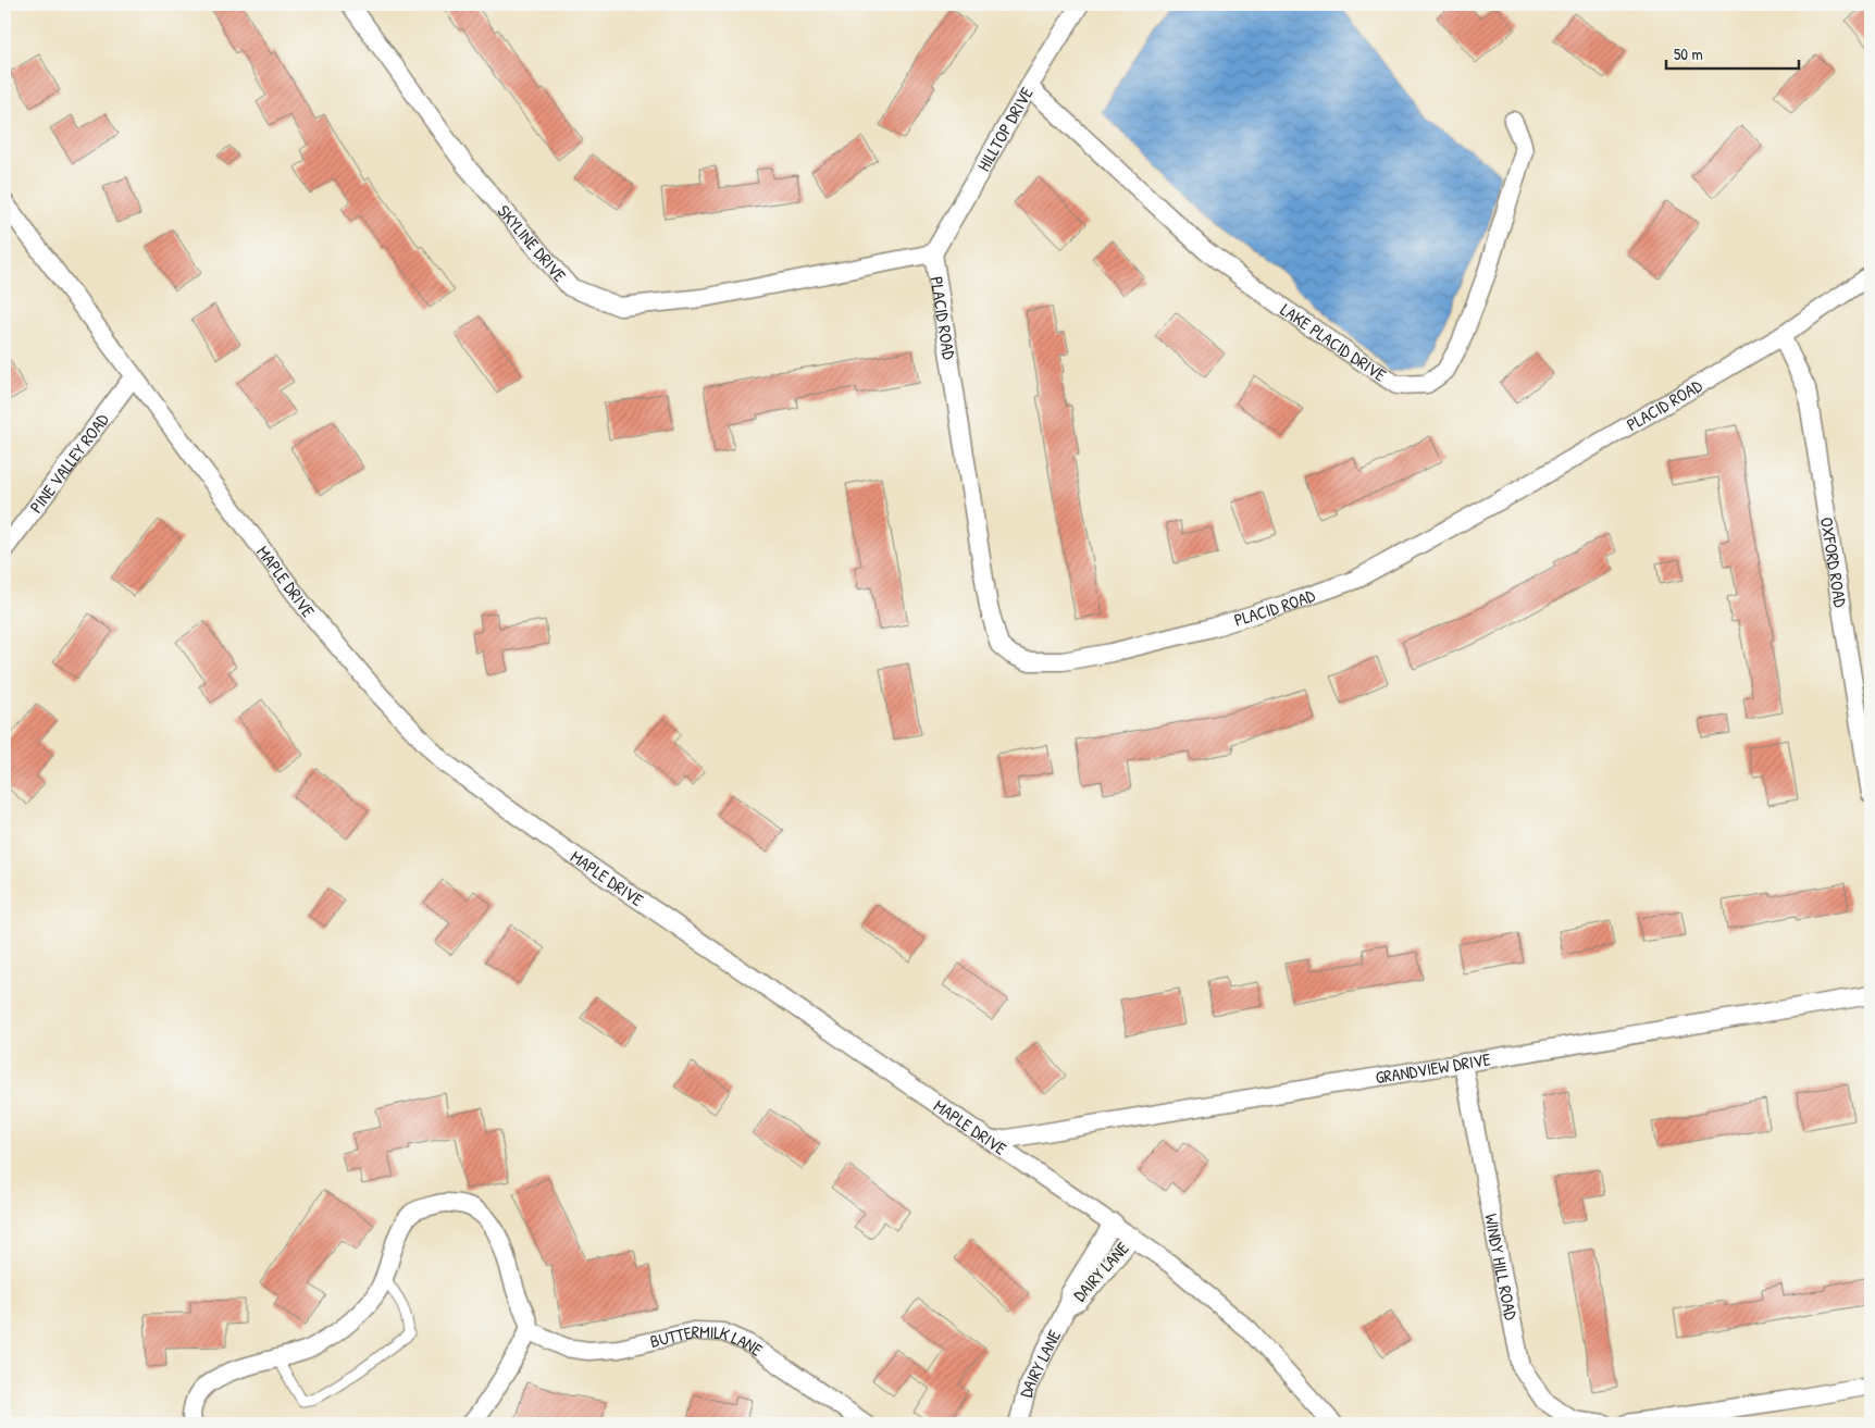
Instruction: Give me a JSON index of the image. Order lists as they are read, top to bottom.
{
  "streets": {
    "street": [
      "HILLTOP DRIVE",
      "SKYLINE DRIVE",
      "PLACID ROAD",
      "LAKE PLACID DRIVE",
      "PINE VALLEY ROAD",
      "OXFORD ROAD",
      "MAPLE DRIVE",
      "GRANDVIEW DRIVE",
      "WINDY HILL ROAD",
      "DAIRY LANE",
      "BUTTERMILK LANE"
    ]
  },
  "crossings": [
    ["HILLTOP DRIVE", "SKYLINE DRIVE"],
    ["HILLTOP DRIVE", "PLACID ROAD"],
    ["HILLTOP DRIVE", "LAKE PLACID DRIVE"],
    ["SKYLINE DRIVE", "PLACID ROAD"],
    ["PLACID ROAD", "OXFORD ROAD"],
    ["PINE VALLEY ROAD", "MAPLE DRIVE"],
    ["MAPLE DRIVE", "GRANDVIEW DRIVE"],
    ["MAPLE DRIVE", "DAIRY LANE"],
    ["GRANDVIEW DRIVE", "WINDY HILL ROAD"]
  ],
  "scale_bar": "50 m"
}
